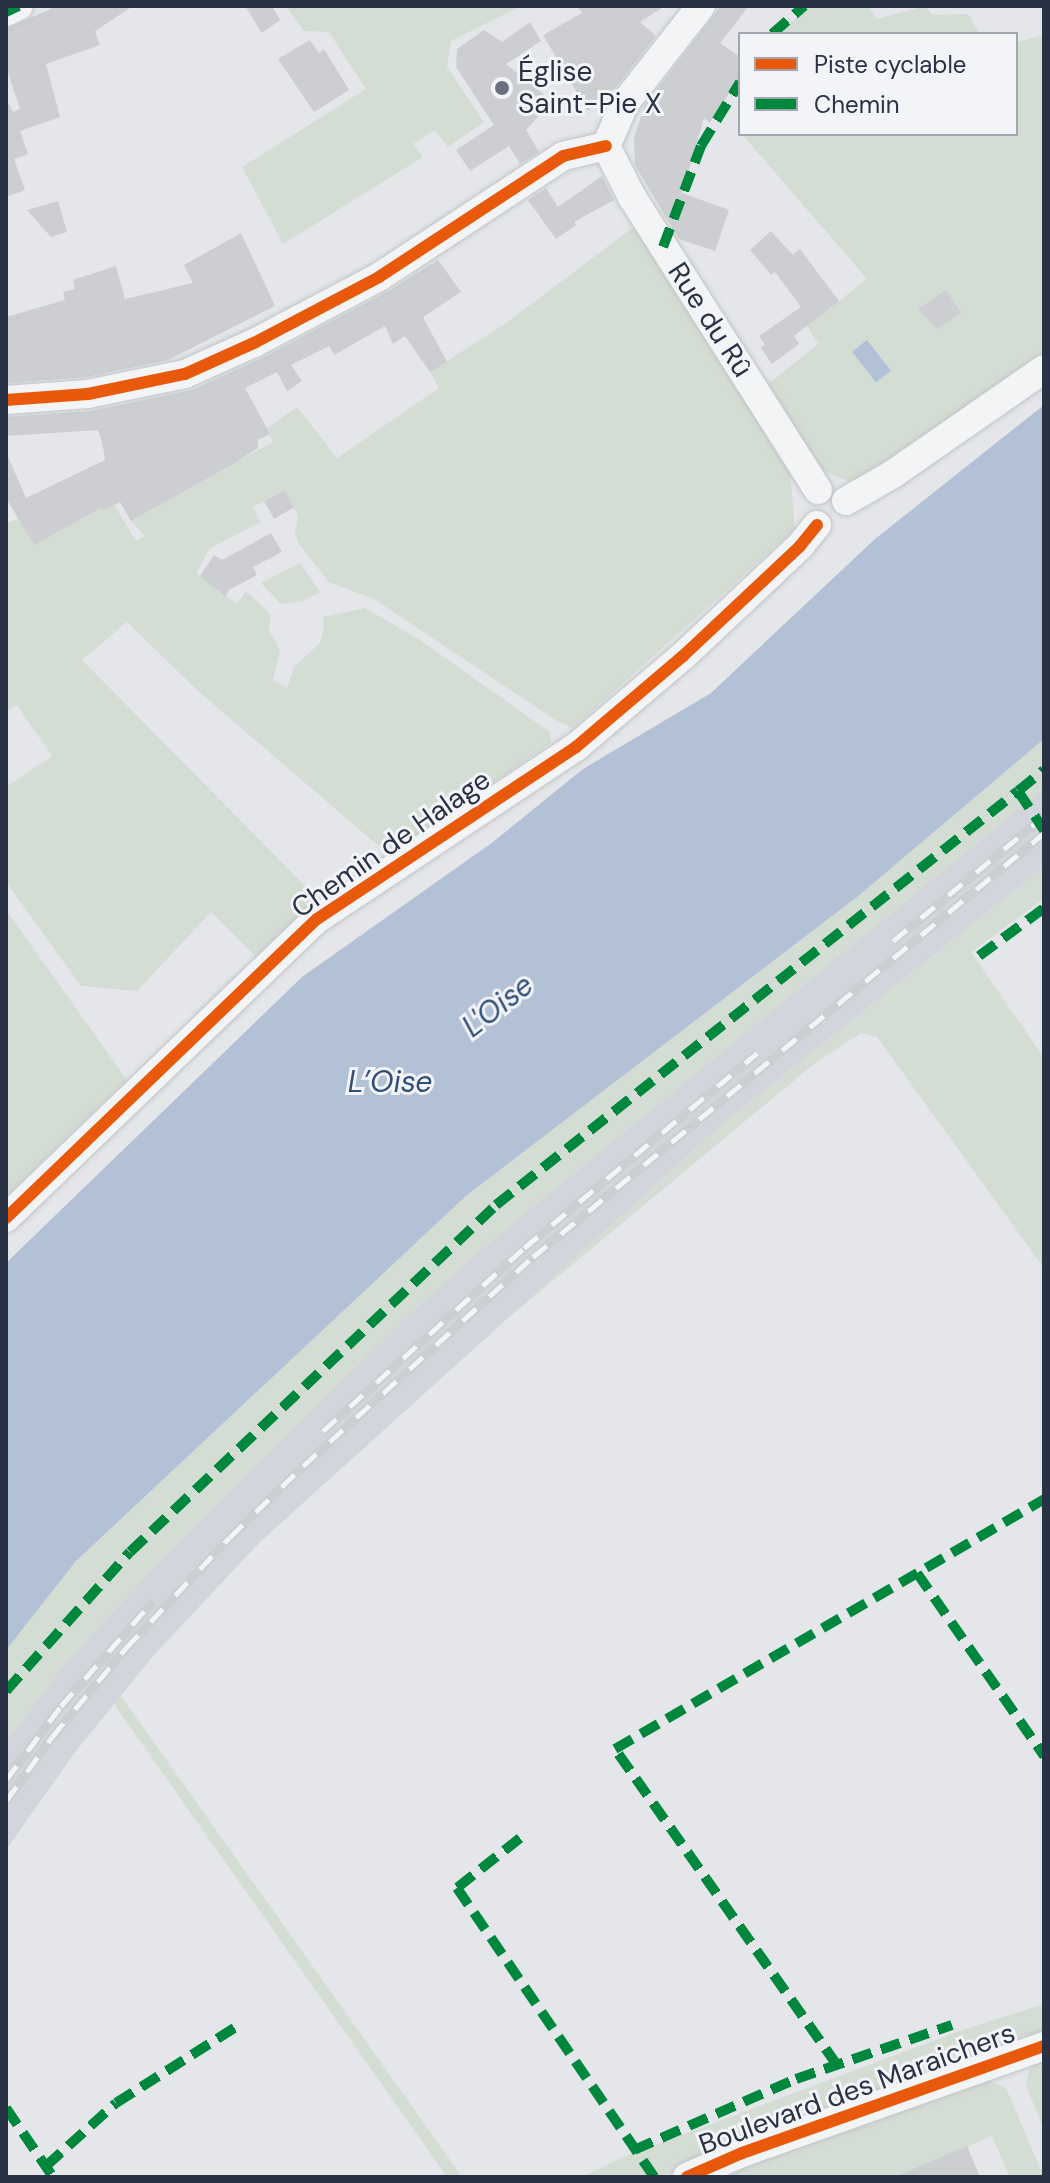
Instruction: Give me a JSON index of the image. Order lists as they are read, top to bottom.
{
  "streets": {
    "street": ["Rue du Rû", "Chemin de Halage", "Boulevard des Maraichers"]
  },
  "crossings": [
    ["Rue du Rû", "Chemin de Halage"]
  ],
  "water": ["L'Oise", "L’Oise"],
  "places": ["Église Saint-Pie X"],
  "legend": ["Piste cyclable", "Chemin"]
}
